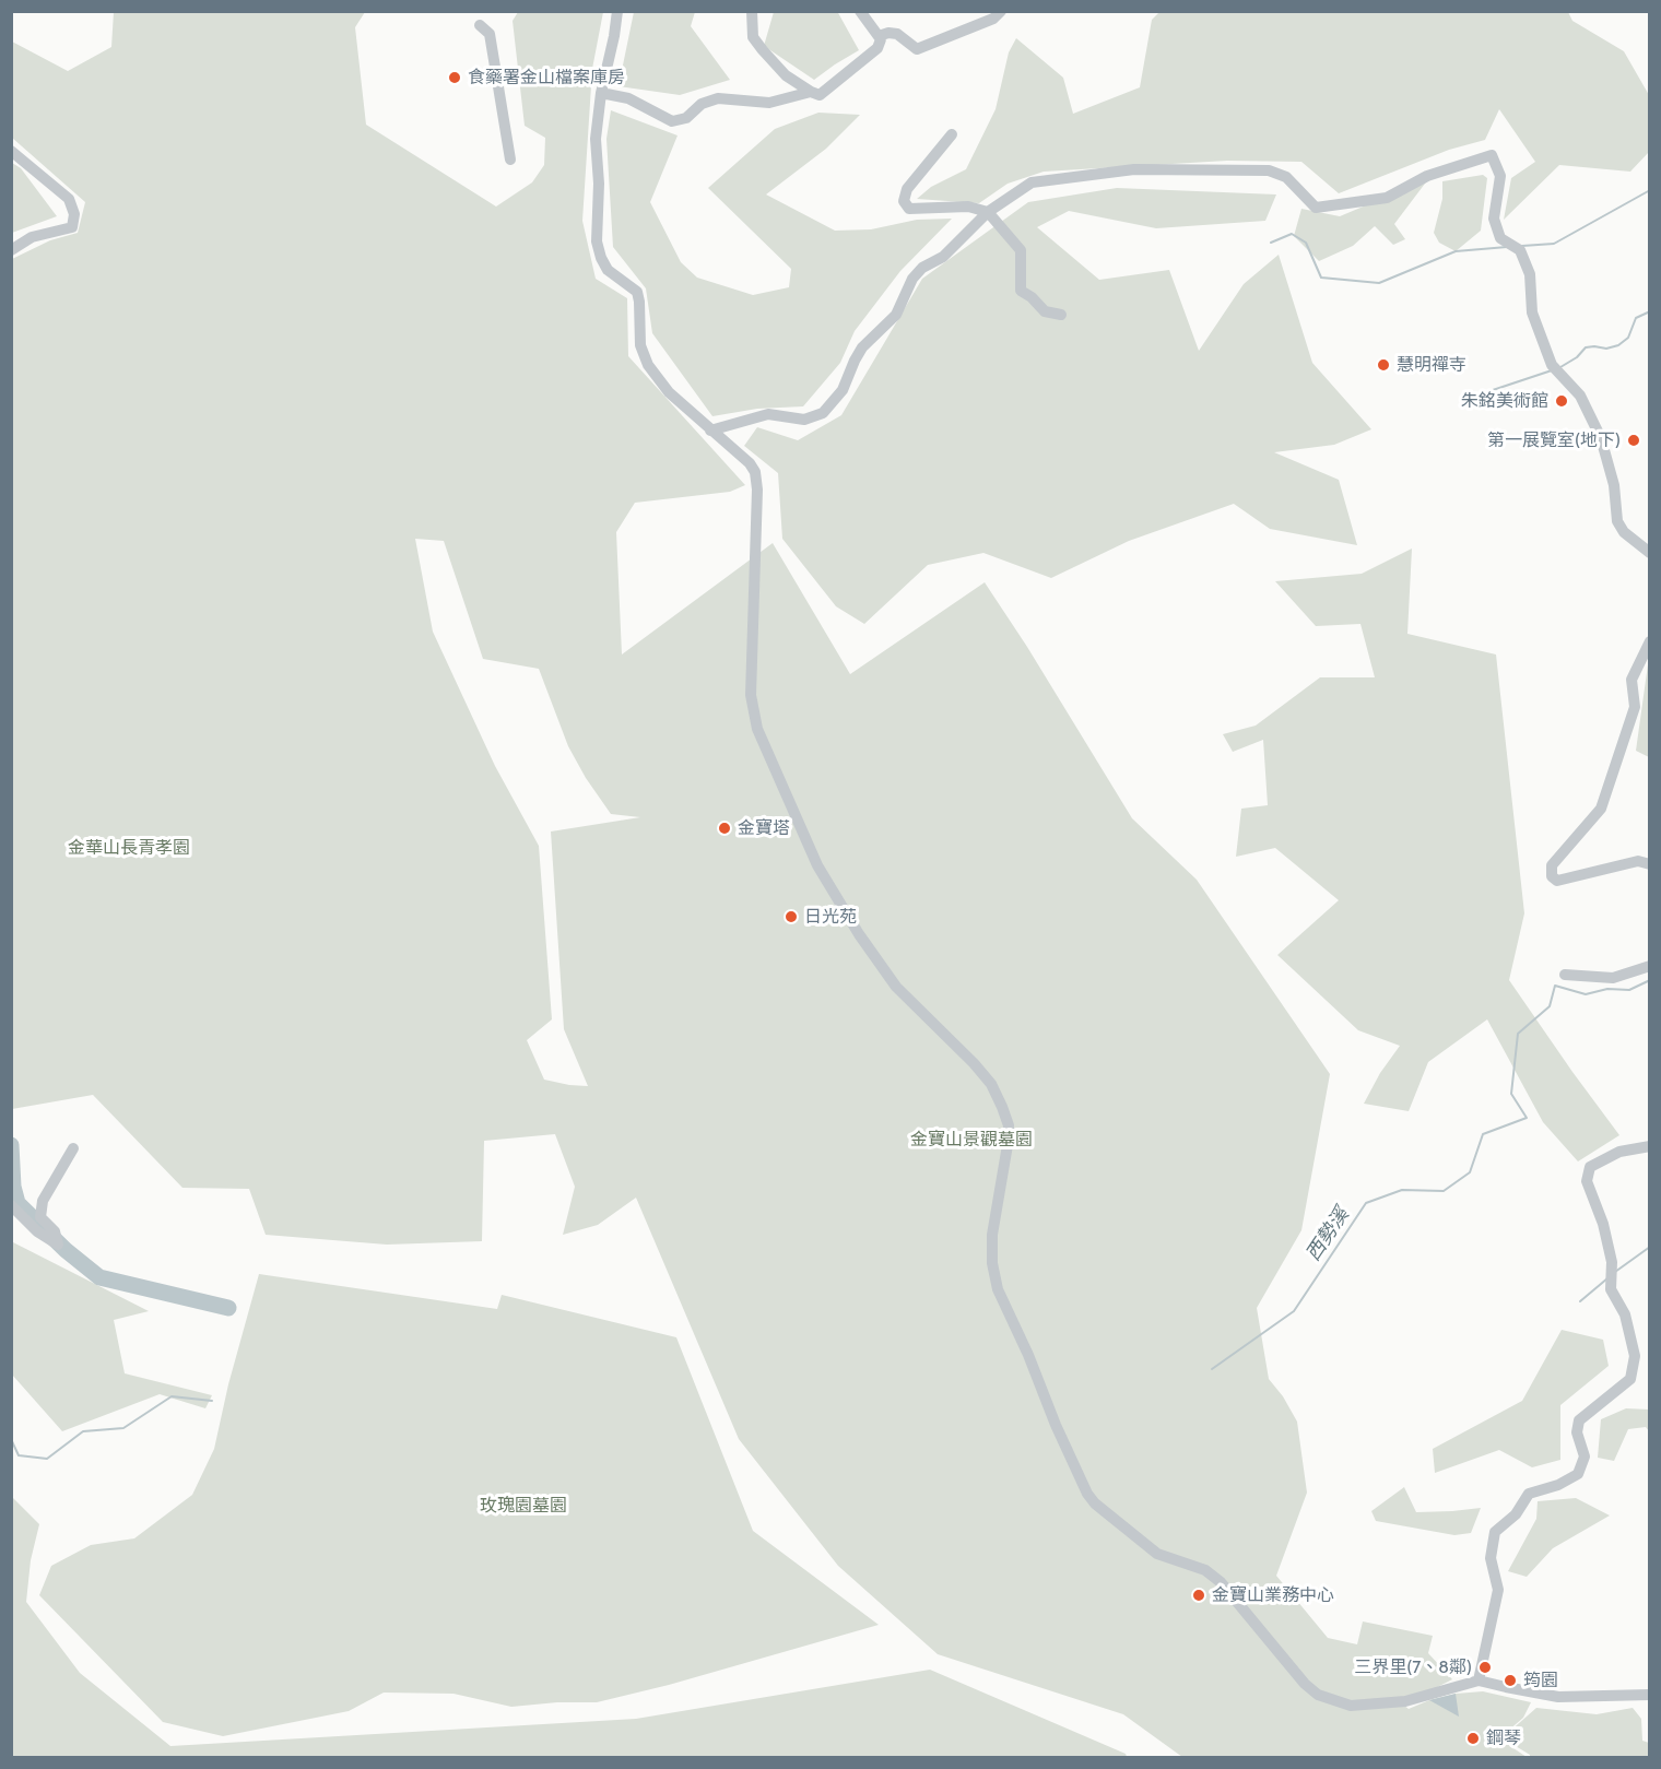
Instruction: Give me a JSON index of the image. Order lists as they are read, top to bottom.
{
  "water": ["西勢溪"],
  "parks": ["金華山長青孝園", "金寶山景觀墓園", "玫瑰園墓園"],
  "places": [
    "食藥署金山檔案庫房",
    "慧明禪寺",
    "朱銘美術館",
    "第一展覽室(地下)",
    "金寶塔",
    "日光苑",
    "金寶山業務中心",
    "三界里(7、8鄰)",
    "筠園",
    "鋼琴"
  ]
}
